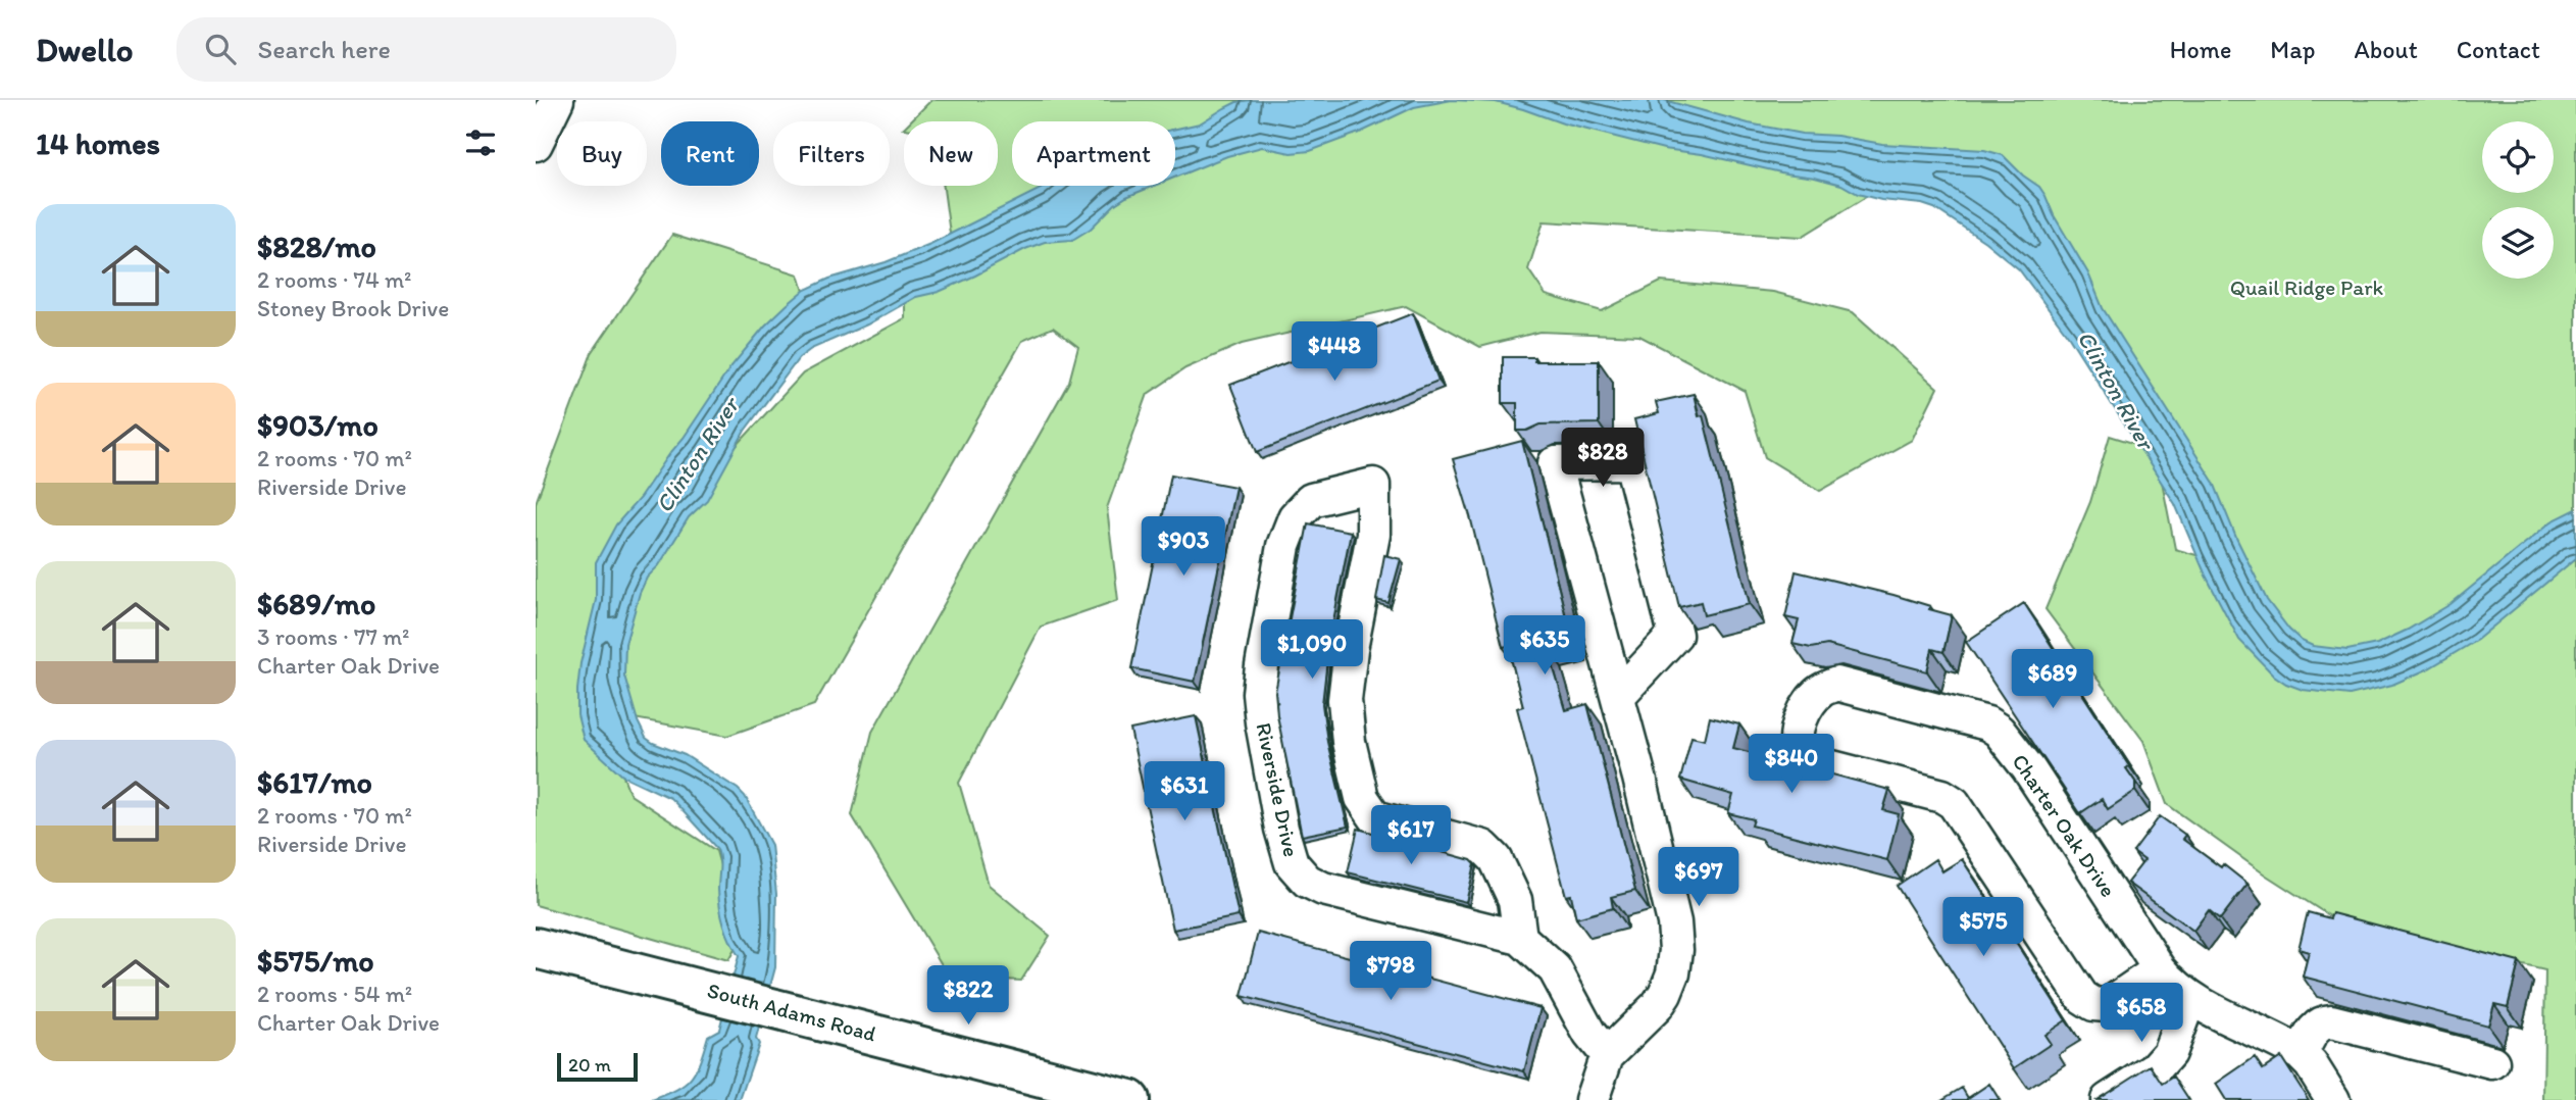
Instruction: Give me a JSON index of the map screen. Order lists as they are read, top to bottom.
{
  "streets": {
    "main road": ["South Adams Road"],
    "street": ["Riverside Drive", "Charter Oak Drive"]
  },
  "water": ["Clinton River"],
  "parks": ["Quail Ridge Park"],
  "scale_bar": "20 m",
  "page": {
    "header": "Dwello",
    "search": "Search here",
    "nav": [
      "Home",
      "Map",
      "About",
      "Contact"
    ],
    "heading": "14 homes",
    "chip": [
      "Buy",
      "Rent",
      "Filters",
      "New",
      "Apartment"
    ],
    "list": [
      {
        "name": "$828/mo",
        "note": "2 rooms · 74 m² · Stoney Brook Drive"
      },
      {
        "name": "$903/mo",
        "note": "2 rooms · 70 m² · Riverside Drive"
      },
      {
        "name": "$689/mo",
        "note": "3 rooms · 77 m² · Charter Oak Drive"
      },
      {
        "name": "$617/mo",
        "note": "2 rooms · 70 m² · Riverside Drive"
      },
      {
        "name": "$575/mo",
        "note": "2 rooms · 54 m² · Charter Oak Drive"
      }
    ],
    "price": [
      "$448",
      "$828",
      "$903",
      "$635",
      "$1,090",
      "$689",
      "$840",
      "$631",
      "$617",
      "$697",
      "$575",
      "$798",
      "$822",
      "$658"
    ],
    "scale": "20 m"
  }
}
